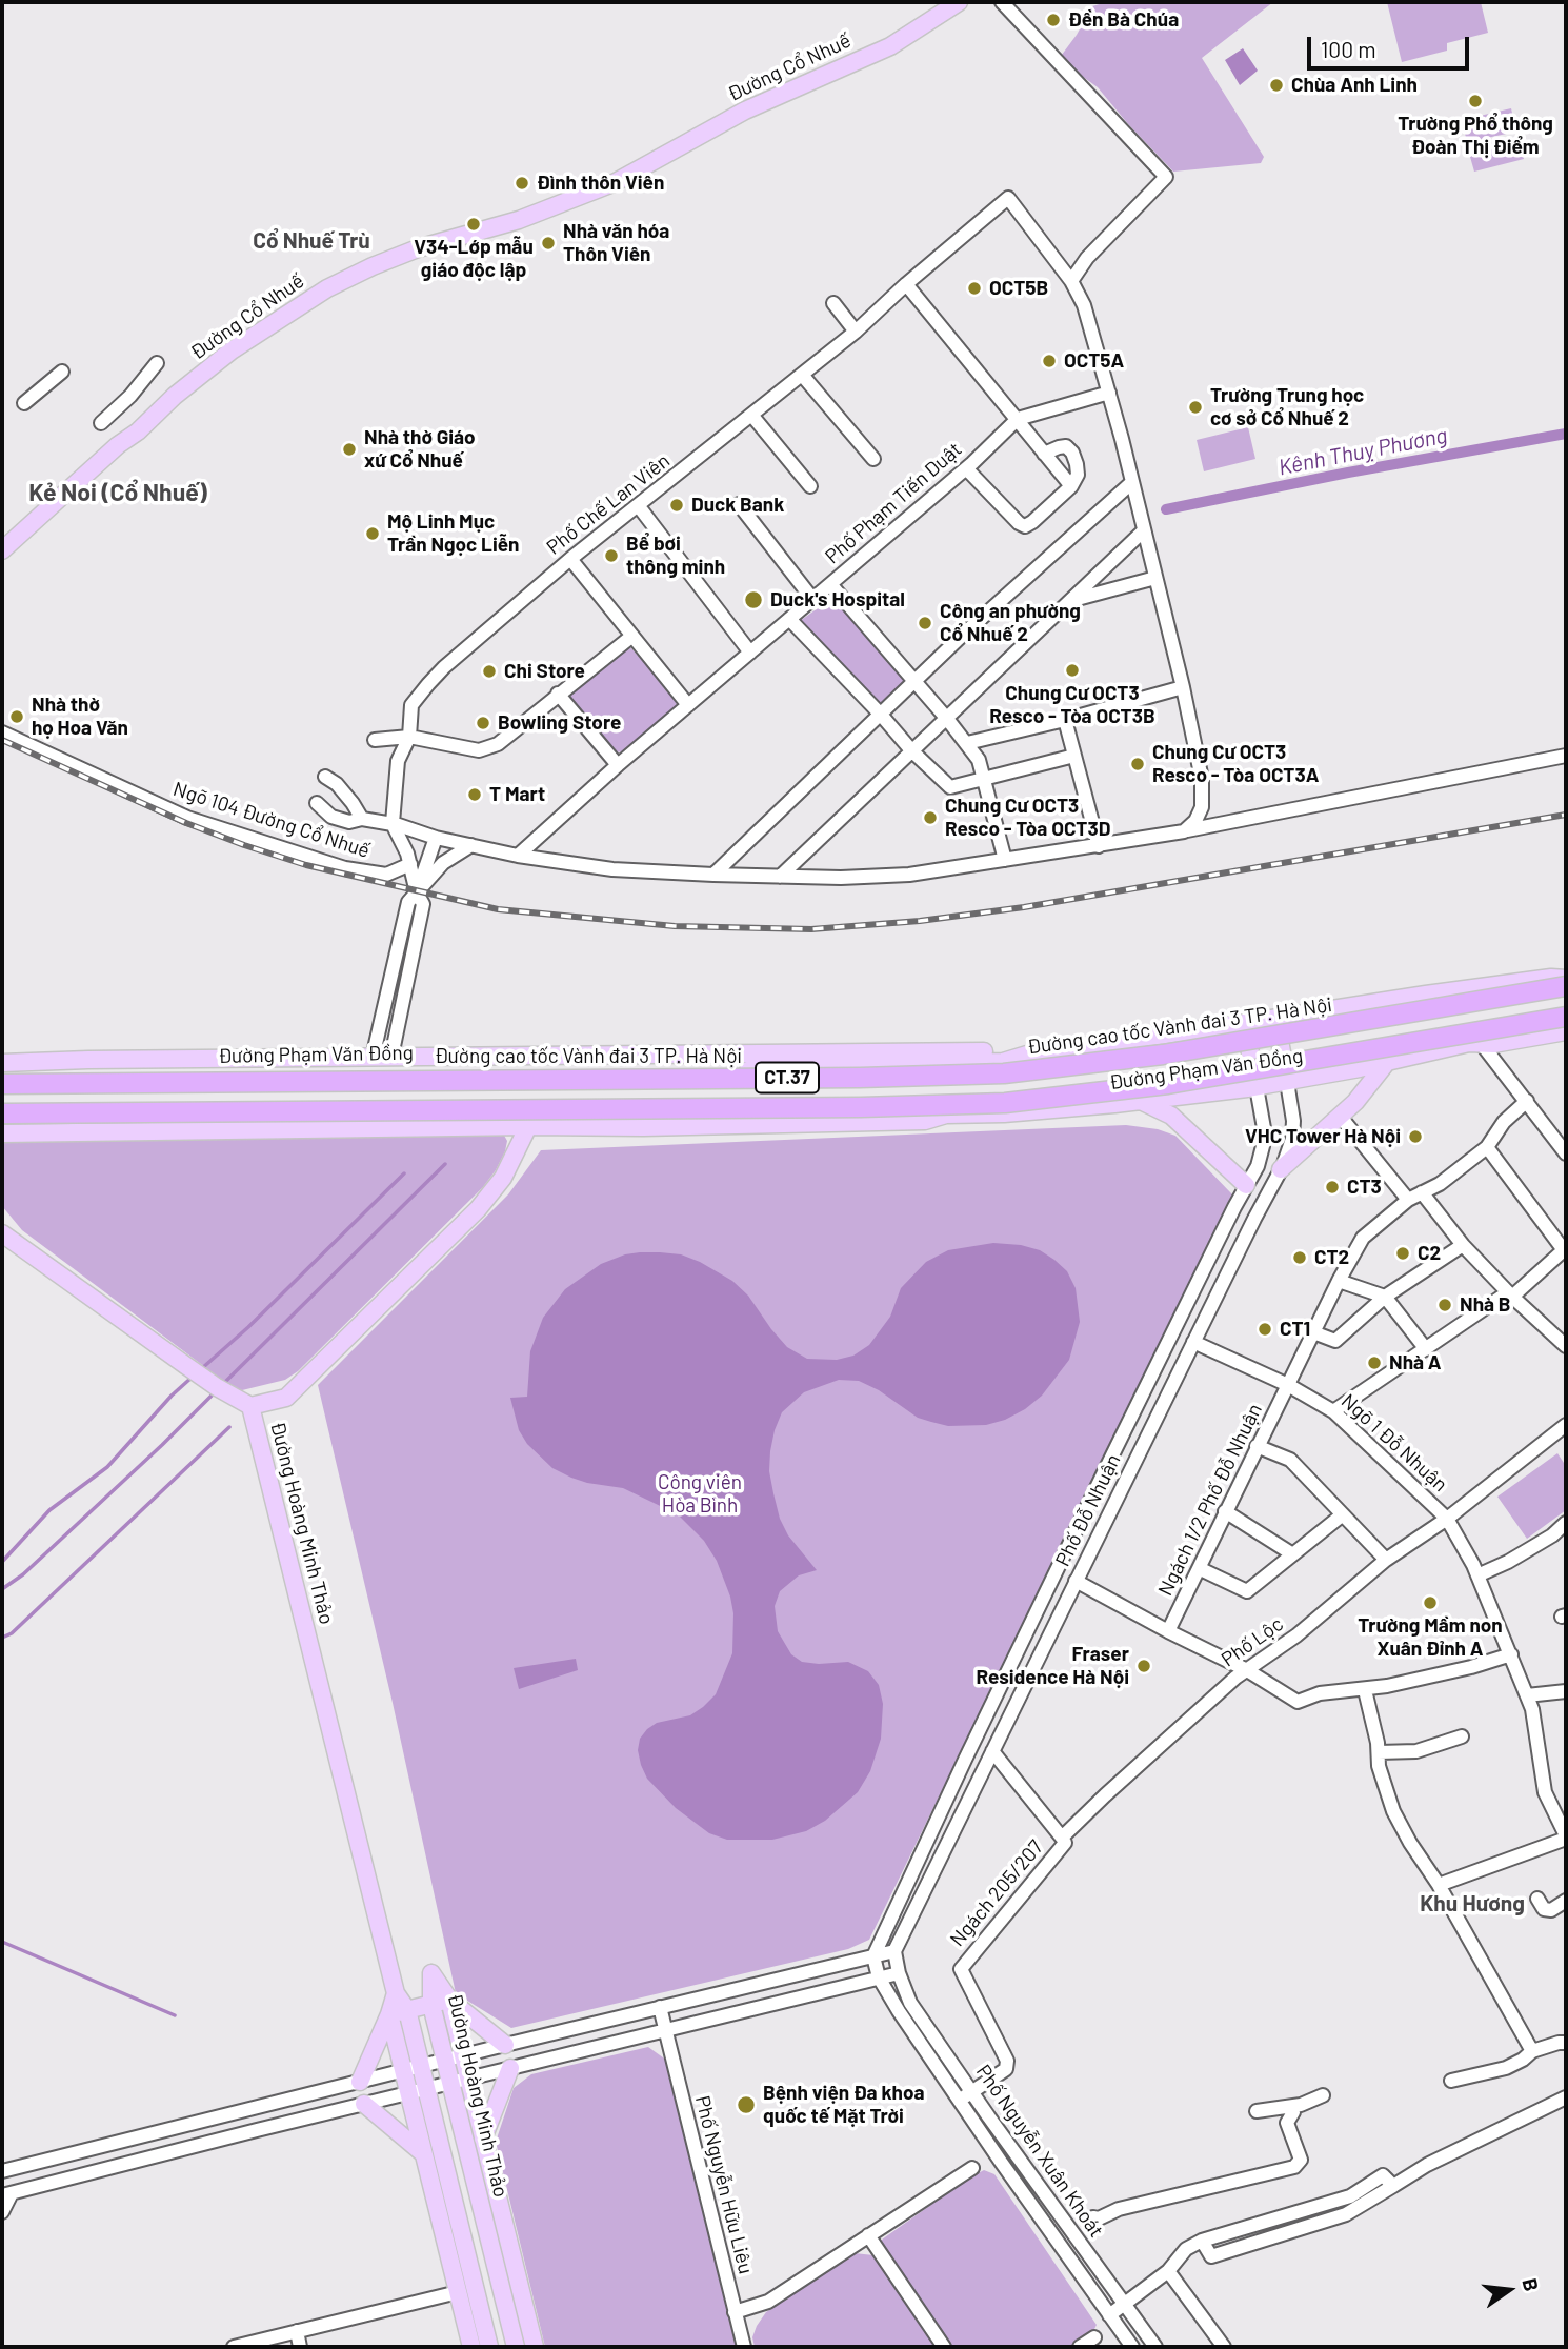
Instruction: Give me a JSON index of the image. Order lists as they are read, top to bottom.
{
  "streets": {
    "highway": ["Đường cao tốc Vành đai 3 TP. Hà Nội", "CT.37"],
    "main road": ["Đường Cổ Nhuế", "Đường Phạm Văn Đồng", "Đường Hoàng Minh Thảo"],
    "street": [
      "Phố Phạm Tiến Duật",
      "Phố Chế Lan Viên",
      "Ngõ 104 Đường Cổ Nhuế",
      "Ngõ 1 Đỗ Nhuận",
      "Ngách 1/2 Phố Đỗ Nhuận",
      "Phố Đỗ Nhuận",
      "Phố Lộc",
      "Ngách 205/207",
      "Phố Nguyễn Xuân Khoát",
      "Phố Nguyễn Hữu Liêu"
    ]
  },
  "crossings": [
    ["Đường cao tốc Vành đai 3 TP. Hà Nội", "Đường Phạm Văn Đồng"],
    ["Đường Phạm Văn Đồng", "CT.37"],
    ["Đường Phạm Văn Đồng", "Phố Đỗ Nhuận"],
    ["Ngõ 1 Đỗ Nhuận", "Ngách 1/2 Phố Đỗ Nhuận"],
    ["Ngõ 1 Đỗ Nhuận", "Phố Đỗ Nhuận"],
    ["Ngõ 1 Đỗ Nhuận", "Phố Lộc"],
    ["Phố Đỗ Nhuận", "Phố Nguyễn Xuân Khoát"],
    ["Phố Lộc", "Ngách 205/207"],
    ["Ngách 205/207", "Phố Nguyễn Xuân Khoát"]
  ],
  "districts": ["Cổ Nhuế Trù", "Kẻ Noi (Cổ Nhuế)", "Khu Hương"],
  "water": ["Kênh Thuỵ Phương"],
  "parks": ["Công viên Hòa Bình"],
  "places": [
    "Đền Bà Chúa",
    "Chùa Anh Linh",
    "Trường Phổ thông Đoàn Thị Điểm",
    "Đình thôn Viên",
    "V34-Lớp mẫu giáo độc lập",
    "Nhà văn hóa Thôn Viên",
    "OCT5B",
    "OCT5A",
    "Trường Trung học cơ sở Cổ Nhuế 2",
    "Nhà thờ Giáo xứ Cổ Nhuế",
    "Duck Bank",
    "Mộ Linh Mục Trần Ngọc Liễn",
    "Bể bơi thông minh",
    "Duck's Hospital",
    "Công an phường Cổ Nhuế 2",
    "Chung Cư OCT3 Resco - Tòa OCT3B",
    "Chi Store",
    "Nhà thờ họ Hoa Văn",
    "Bowling Store",
    "Chung Cư OCT3 Resco - Tòa OCT3A",
    "T Mart",
    "Chung Cư OCT3 Resco - Tòa OCT3D",
    "VHC Tower Hà Nội",
    "CT3",
    "C2",
    "CT2",
    "Nhà B",
    "CT1",
    "Nhà A",
    "Trường Mầm non Xuân Đỉnh A",
    "Fraser Residence Hà Nội",
    "Bệnh viện Đa khoa quốc tế Mặt Trời"
  ],
  "scale_bar": "100 m",
  "north": "right"
}
